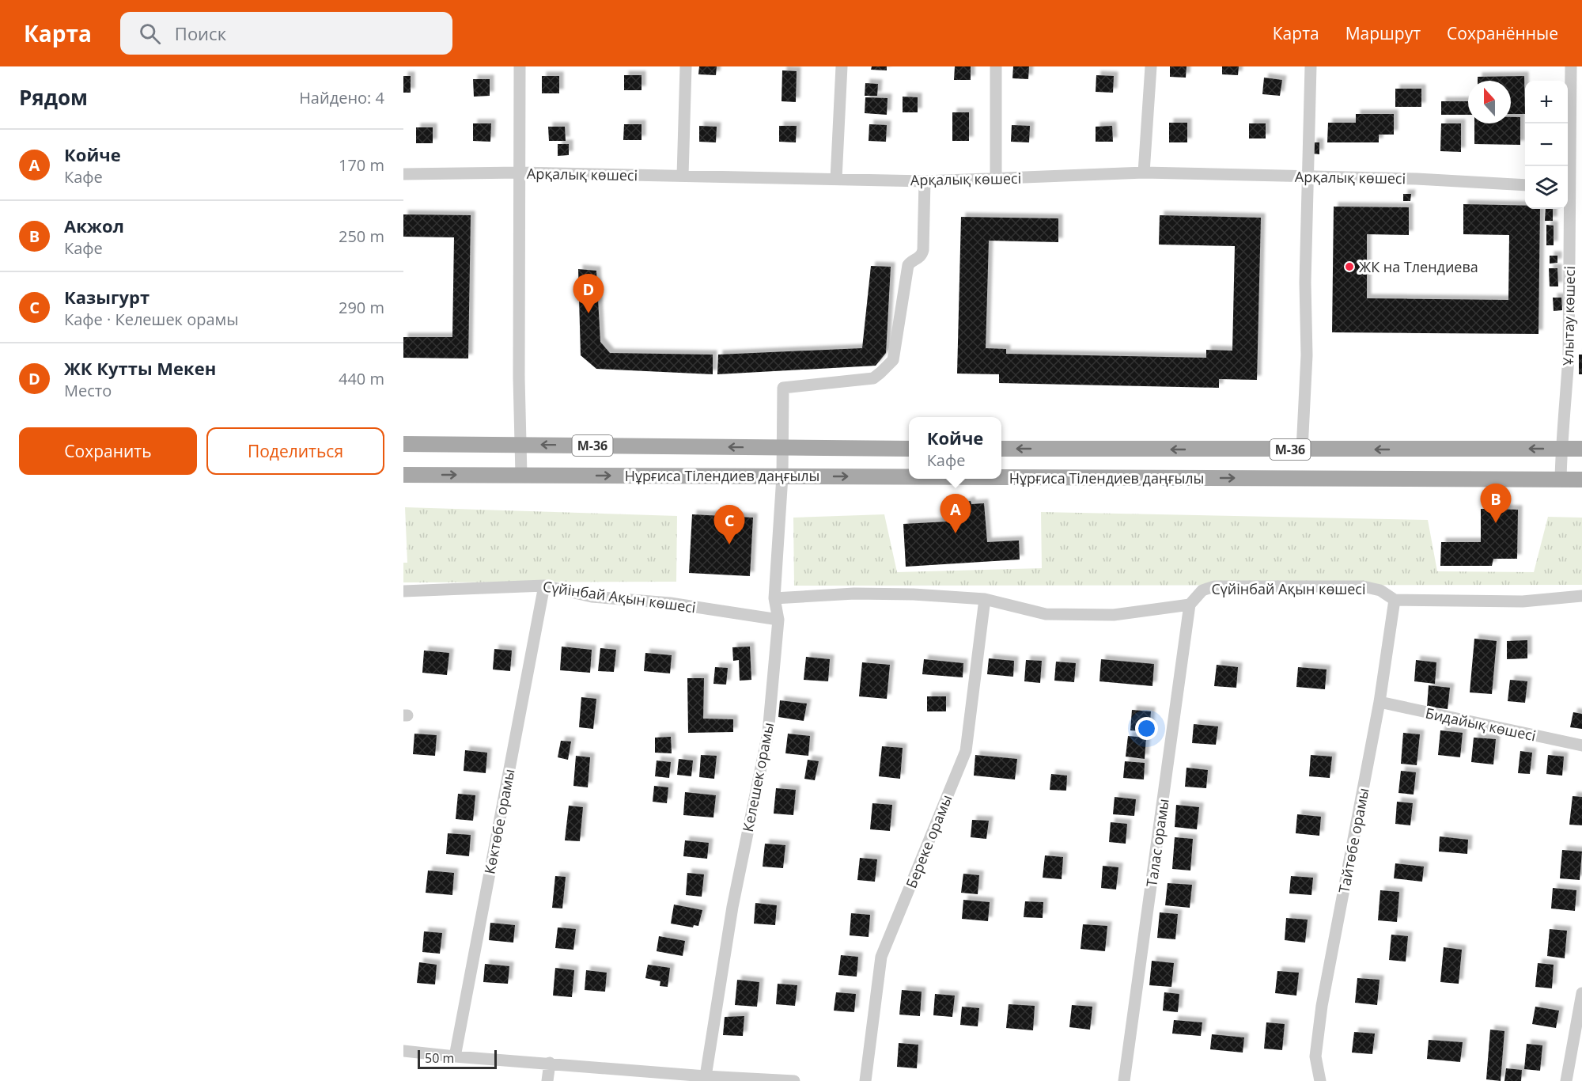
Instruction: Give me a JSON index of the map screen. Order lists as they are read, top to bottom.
{
  "streets": {
    "main road": ["M-36", "Нұрғиса Тілендиев даңғылы"],
    "street": [
      "Арқалық көшесі",
      "Ұлытау көшесі",
      "Сүйінбай Ақын көшесі",
      "Бидайық көшесі",
      "Келешек орамы",
      "Көктөбе орамы",
      "Тайтөбе орамы",
      "Береке орамы",
      "Талас орамы"
    ]
  },
  "crossings": [
    ["Арқалық көшесі", "Келешек орамы"],
    ["Ұлытау көшесі", "Нұрғиса Тілендиев даңғылы"],
    ["Нұрғиса Тілендиев даңғылы", "Келешек орамы"],
    ["Сүйінбай Ақын көшесі", "Келешек орамы"],
    ["Сүйінбай Ақын көшесі", "Көктөбе орамы"],
    ["Сүйінбай Ақын көшесі", "Тайтөбе орамы"],
    ["Сүйінбай Ақын көшесі", "Талас орамы"],
    ["Бидайық көшесі", "Тайтөбе орамы"]
  ],
  "places": ["ЖК на Тлендиева"],
  "scale_bar": "50 m",
  "north": "top",
  "page": {
    "header": "Карта",
    "search": "Поиск",
    "nav": ["Карта", "Маршрут", "Сохранённые"],
    "heading": ["Рядом", "Найдено: 4"],
    "map_buttons": ["+", "−"],
    "list": [
      {
        "mark": "A",
        "name": "Койче",
        "note": "Кафе",
        "value": "170 m"
      },
      {
        "mark": "B",
        "name": "Акжол",
        "note": "Кафе",
        "value": "250 m"
      },
      {
        "mark": "C",
        "name": "Казыгурт",
        "note": "Кафе · Келешек орамы",
        "value": "290 m"
      },
      {
        "mark": "D",
        "name": "ЖК Кутты Мекен",
        "note": "Место",
        "value": "440 m"
      }
    ],
    "pins": [
      "D",
      "B",
      "A",
      "C"
    ],
    "buttons": ["Сохранить", "Поделиться"],
    "popup": ["Койче", "Кафе"],
    "scale": "50 m"
  }
}
